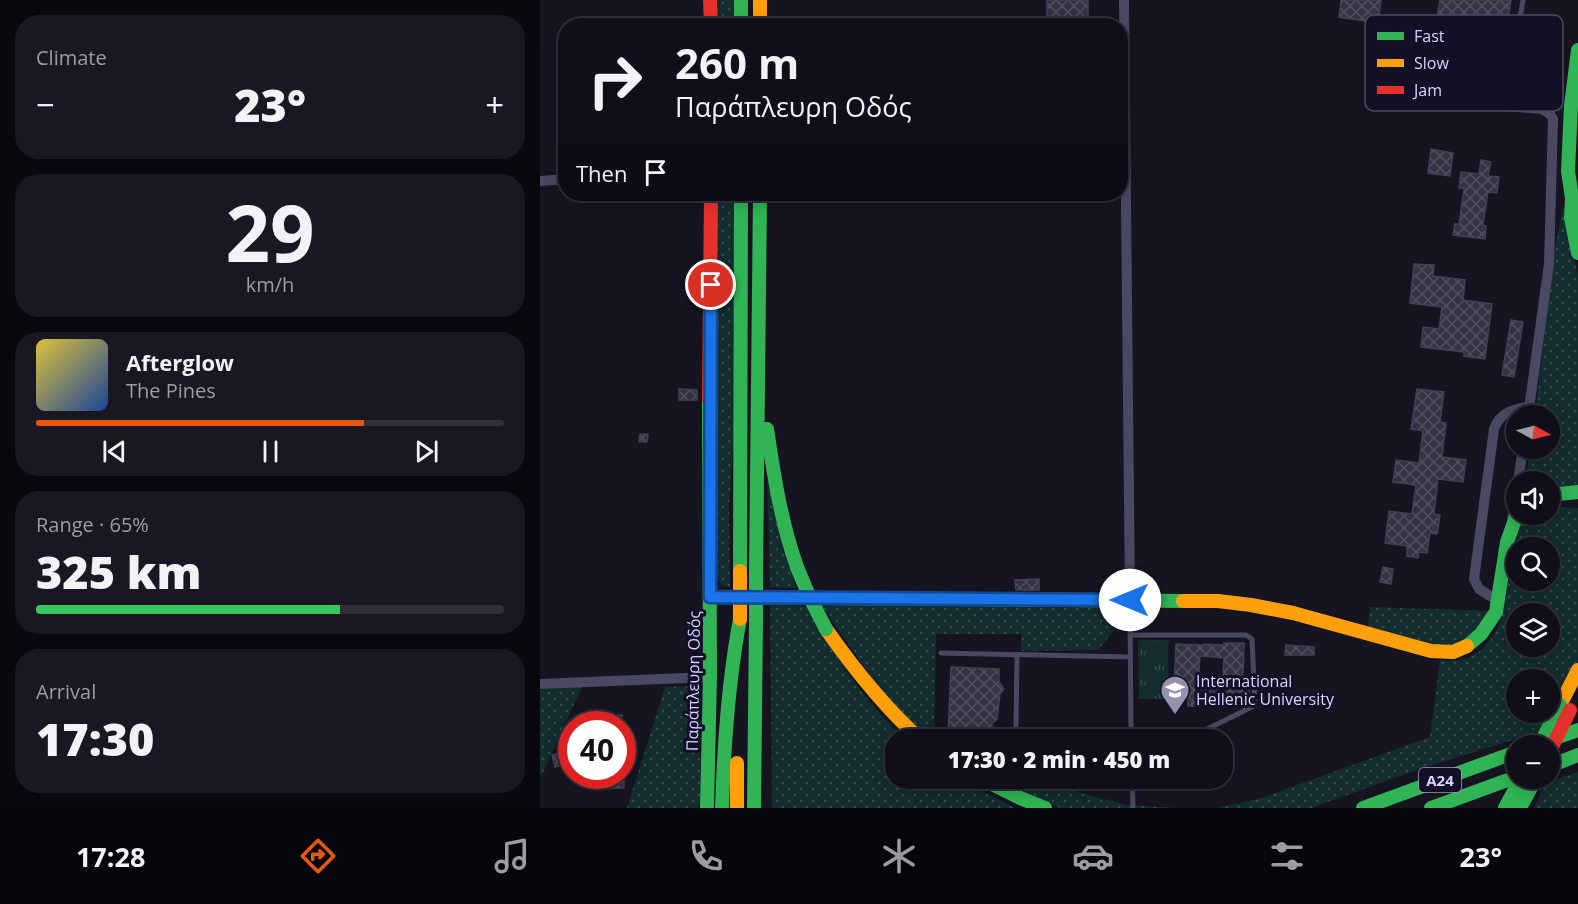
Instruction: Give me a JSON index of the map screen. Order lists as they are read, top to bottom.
{
  "streets": {
    "main road": ["Παράπλευρη Οδός", "Α24"]
  },
  "places": {
    "school or university": ["International Hellenic University"]
  },
  "legend": ["Fast", "Slow", "Jam"],
  "north": "right",
  "page": {
    "tile": [
      "Climate",
      ["29", "km/h"],
      ["Range · 65%", "325 km"],
      ["Arrival", "17:30"]
    ],
    "turn": ["260 m", "Παράπλευρη Οδός"],
    "heat": ["−", "23°", "+"],
    "then": "Then",
    "song": ["Afterglow", "The Pines"],
    "map_buttons": ["+", "−"],
    "limit": "40",
    "trip": "17:30 · 2 min · 450 m",
    "tabs": ["17:28", "23°"]
  }
}
